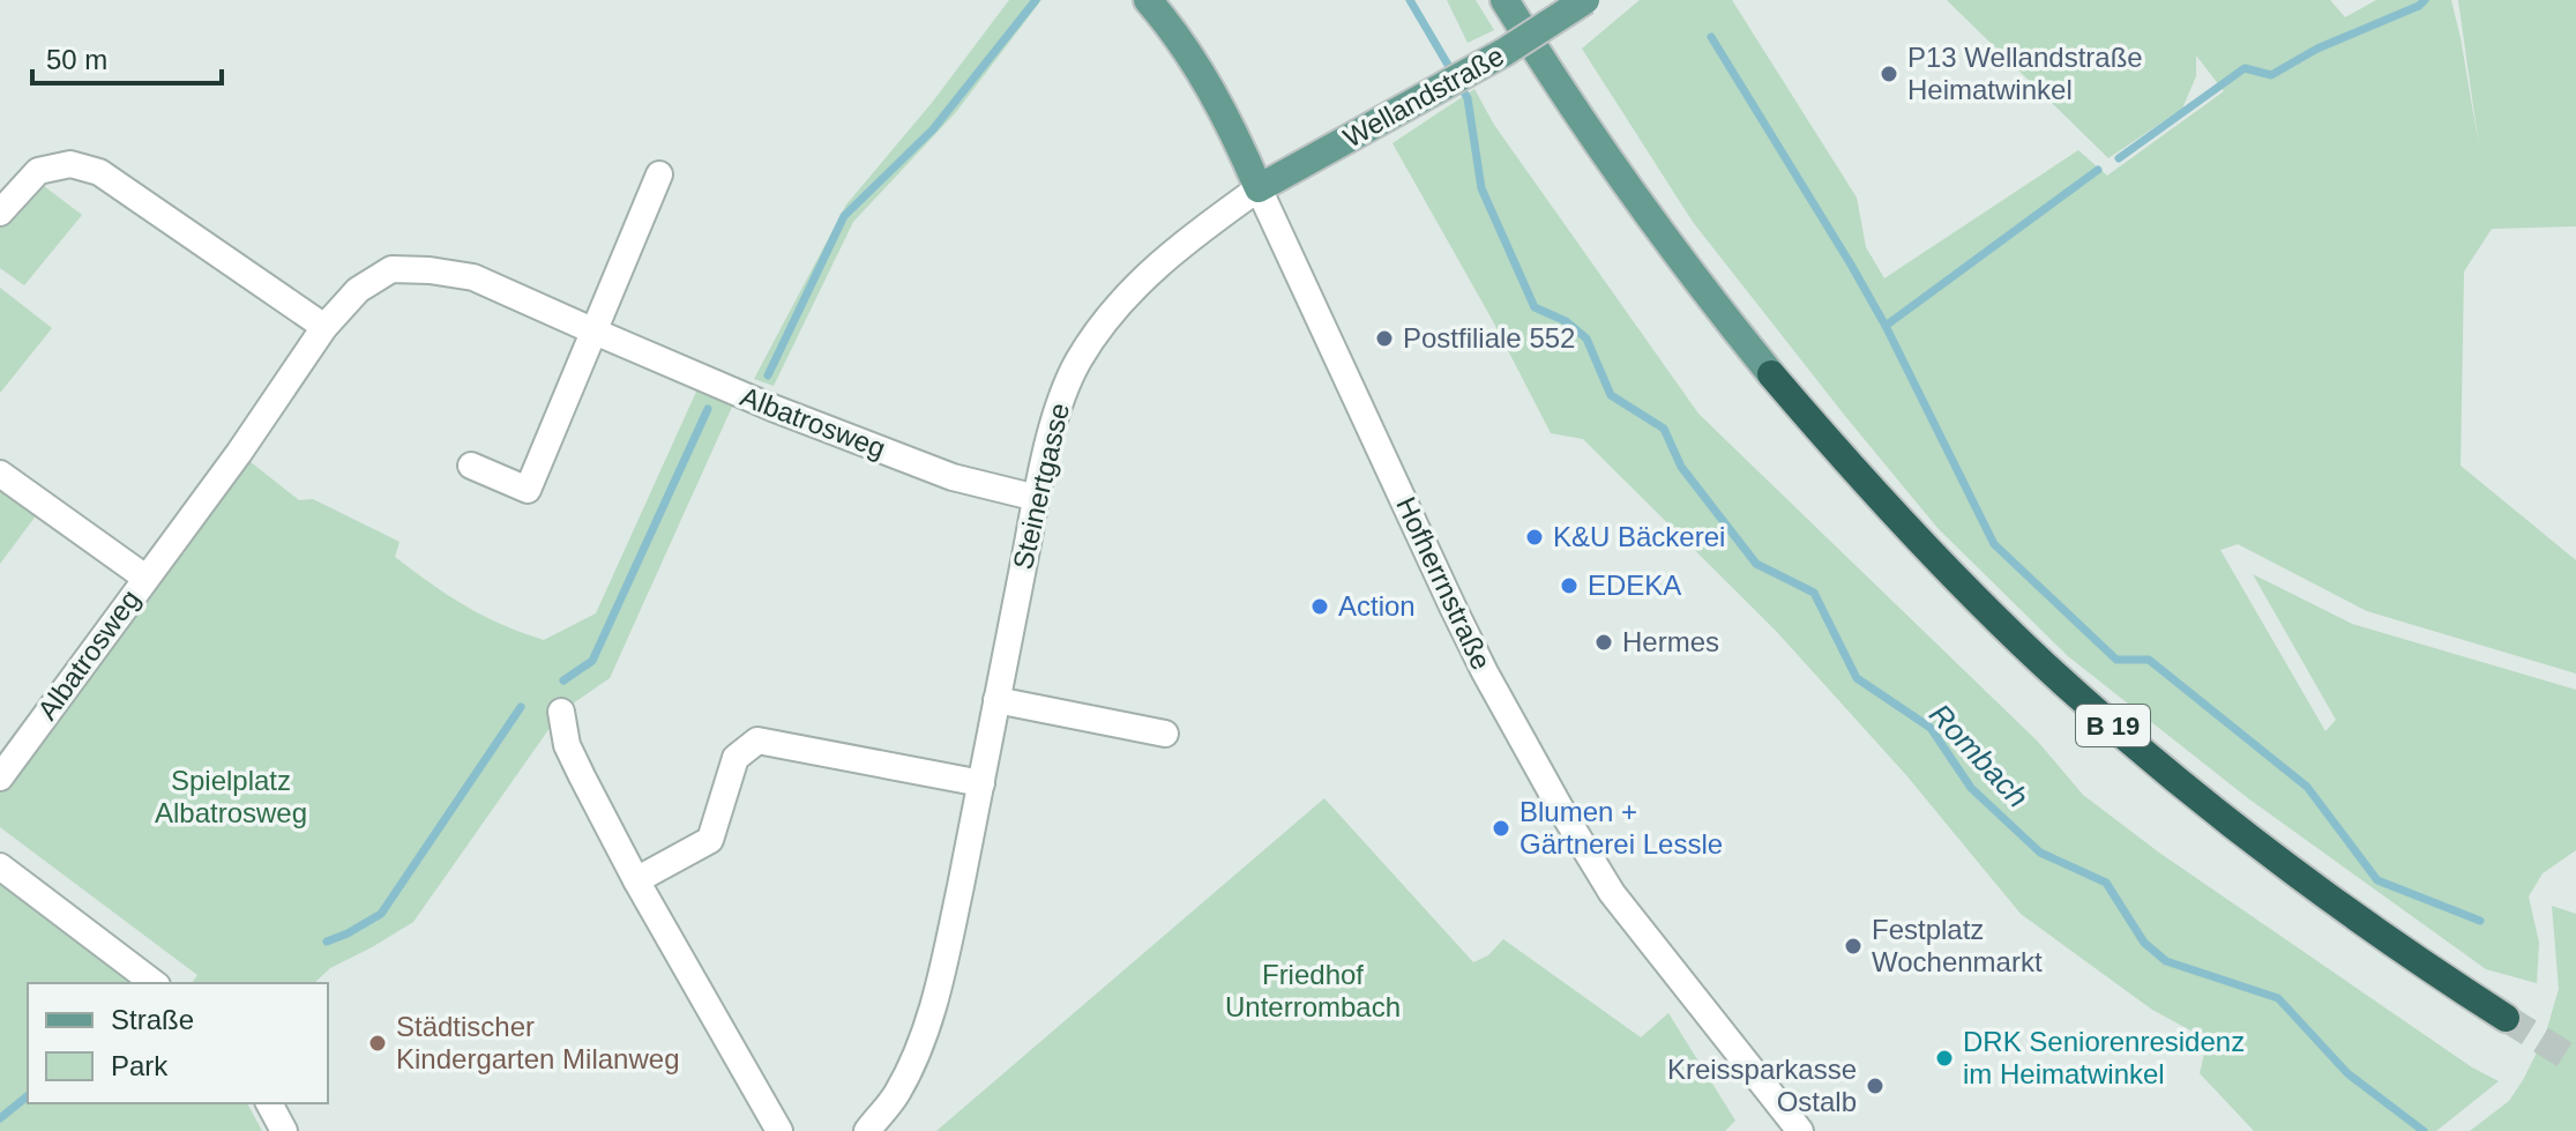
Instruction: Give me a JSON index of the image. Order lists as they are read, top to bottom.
{
  "streets": {
    "highway": ["B 19"],
    "main road": ["Wellandstraße", "Hofherrnstraße"],
    "street": ["Albatrosweg", "Steinertgasse"]
  },
  "crossings": [
    ["Wellandstraße", "Steinertgasse"],
    ["Wellandstraße", "Hofherrnstraße"],
    ["Albatrosweg", "Steinertgasse"],
    ["Steinertgasse", "Hofherrnstraße"]
  ],
  "water": ["Rombach"],
  "parks": ["Spielplatz Albatrosweg", "Friedhof Unterrombach"],
  "places": [
    "P13 Wellandstraße Heimatwinkel",
    "Postfiliale 552",
    "K&U Bäckerei",
    "EDEKA",
    "Action",
    "Hermes",
    "Blumen + Gärtnerei Lessle",
    "Festplatz Wochenmarkt",
    "Städtischer Kindergarten Milanweg",
    "DRK Seniorenresidenz im Heimatwinkel",
    "Kreissparkasse Ostalb"
  ],
  "legend": ["Straße", "Park"],
  "scale_bar": "50 m"
}
